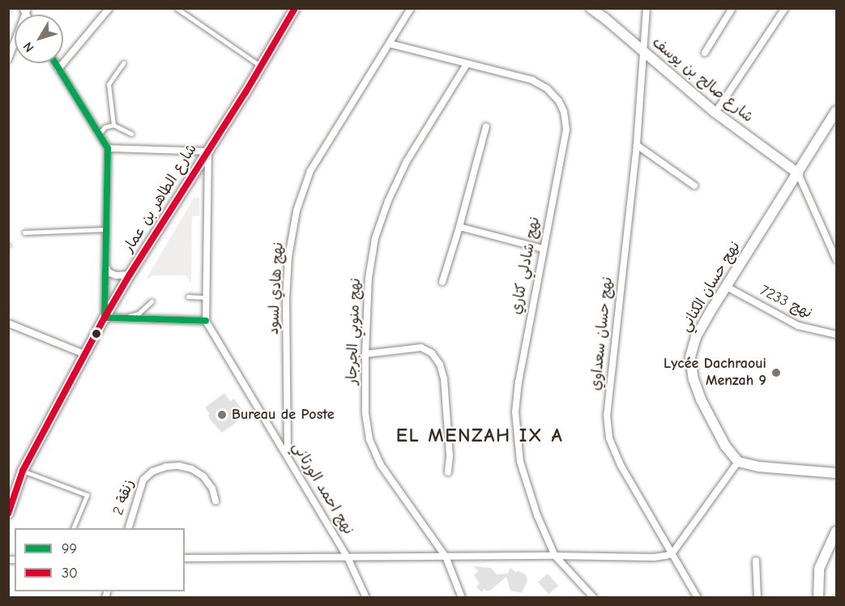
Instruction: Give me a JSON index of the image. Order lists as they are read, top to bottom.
{
  "streets": {
    "street": [
      "شارع صالح بن يوسف",
      "شارع الطاهر بن عمار",
      "نهج شادلي كتاري",
      "نهج حسان الكناني",
      "نهج هادي لسود",
      "نهج 7233",
      "نهج منوبي الجرجار",
      "نهج حسان سعداوي",
      "نهج احمد الورتاني",
      "زنقة 2"
    ]
  },
  "crossings": [
    ["شارع صالح بن يوسف", "نهج حسان الكناني"],
    ["شارع صالح بن يوسف", "نهج حسان سعداوي"],
    ["نهج شادلي كتاري", "نهج هادي لسود"],
    ["نهج شادلي كتاري", "نهج منوبي الجرجار"],
    ["نهج حسان الكناني", "نهج 7233"],
    ["نهج هادي لسود", "نهج احمد الورتاني"]
  ],
  "districts": ["EL MENZAH IX A"],
  "places": ["Lycée Dachraoui Menzah 9", "Bureau de Poste"],
  "lines": ["transit line 30", "transit line 99"],
  "legend": ["99", "30"],
  "north": "bottom left"
}
